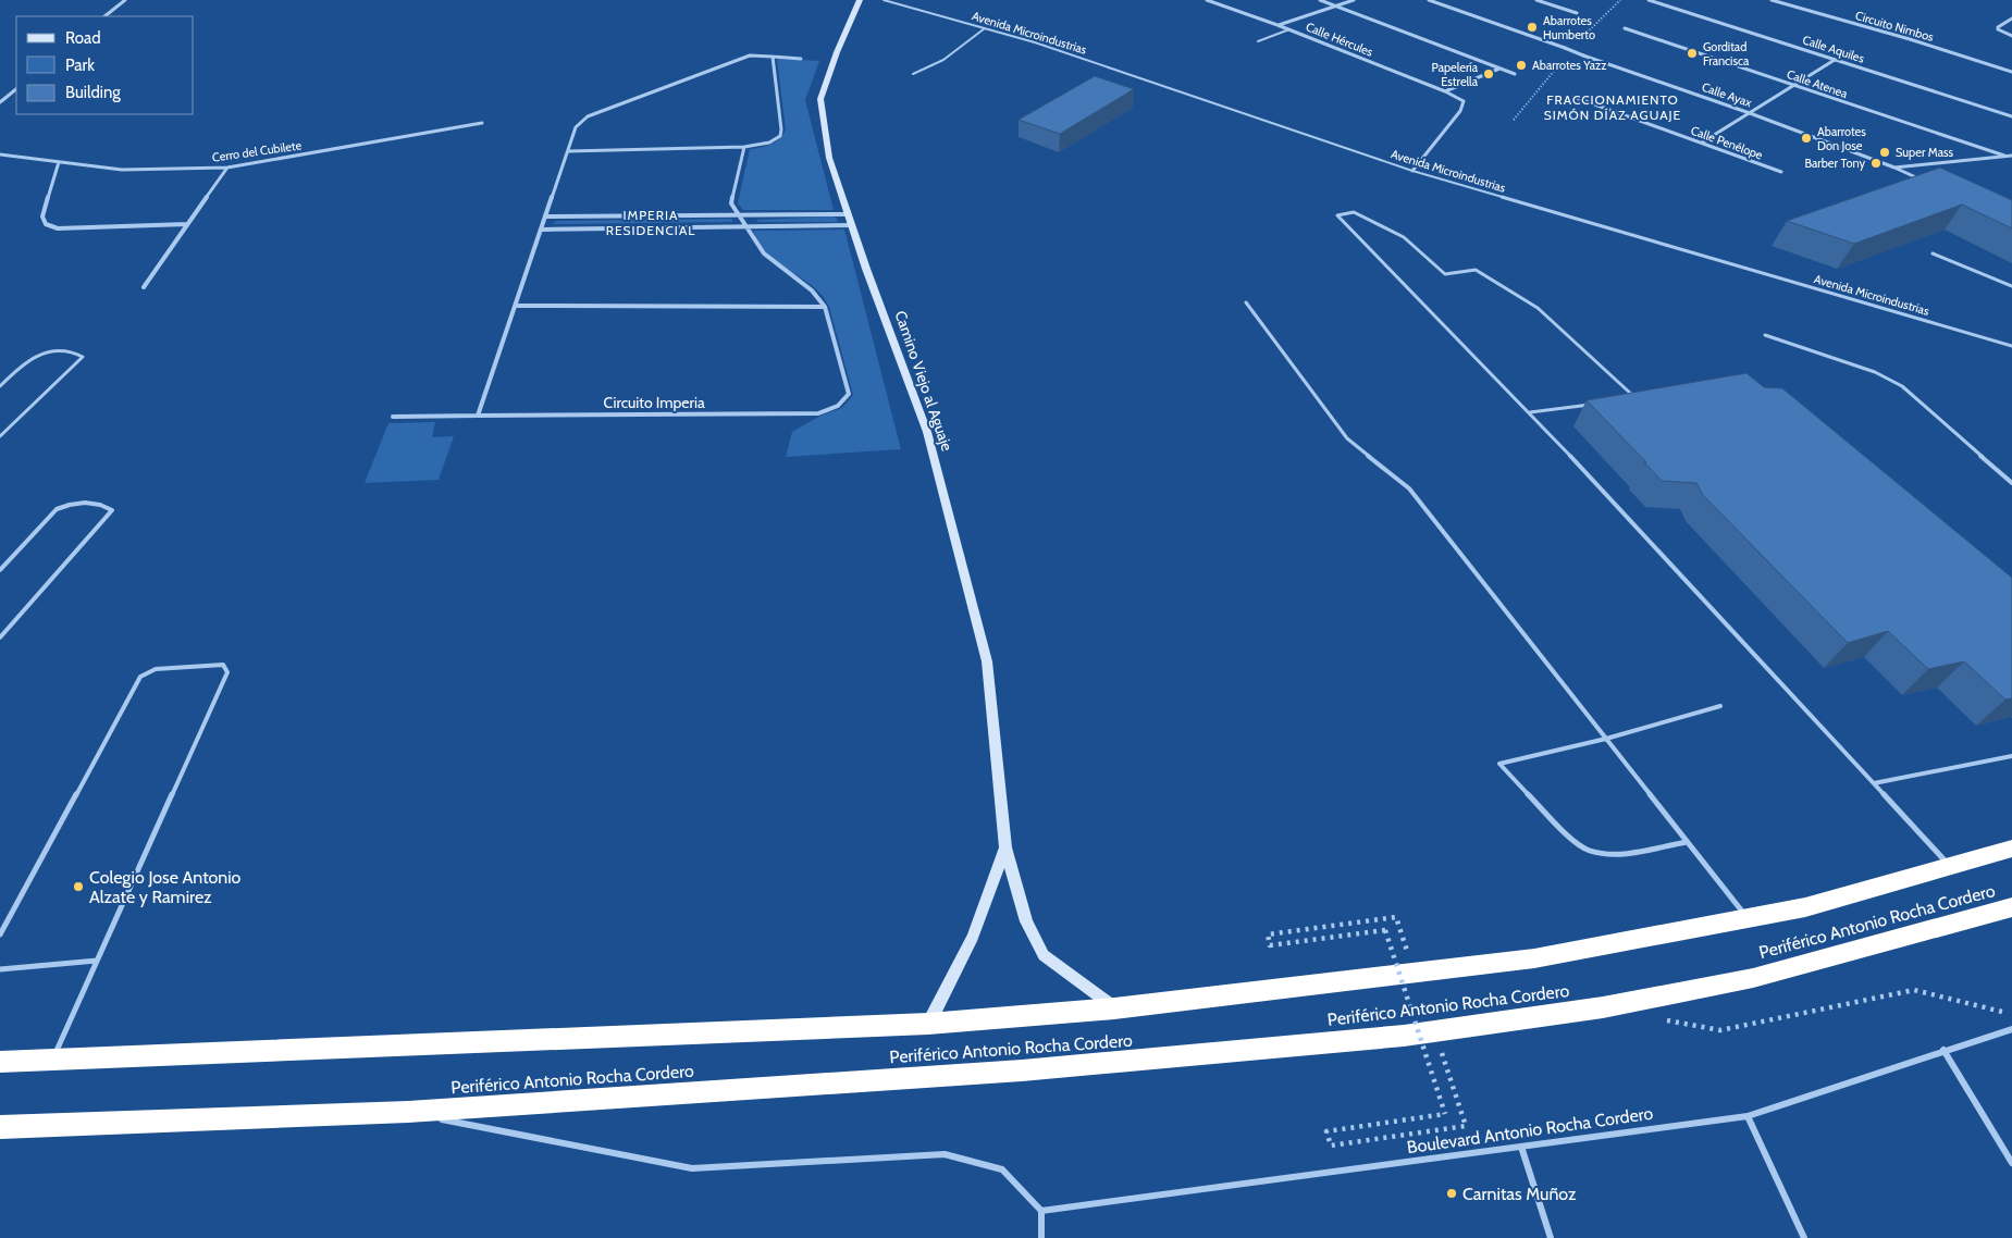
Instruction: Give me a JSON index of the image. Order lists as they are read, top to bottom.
{
  "streets": {
    "highway": ["Periférico Antonio Rocha Cordero"],
    "street": [
      "Circuito Nimbos",
      "Calle Hércules",
      "Calle Aquiles",
      "Calle Atenea",
      "Calle Ayax",
      "Calle Penélope",
      "Cerro del Cubilete",
      "Camino Viejo al Aguaje",
      "Circuito Imperia",
      "Boulevard Antonio Rocha Cordero"
    ],
    "lane": ["Avenida Microindustrias"]
  },
  "crossings": [
    ["Avenida Microindustrias", "Calle Hércules"],
    ["Camino Viejo al Aguaje", "Periférico Antonio Rocha Cordero"]
  ],
  "districts": ["FRACCIONAMIENTO SIMÓN DÍAZ AGUAJE", "IMPERIA RESIDENCIAL"],
  "places": [
    "Abarrotes Humberto",
    "Gorditad Francisca",
    "Abarrotes Yazz",
    "Papelería Estrella",
    "Abarrotes Don Jose",
    "Super Mass",
    "Barber Tony",
    "Colegio Jose Antonio Alzate y Ramirez",
    "Carnitas Muñoz"
  ],
  "legend": ["Road", "Park", "Building"]
}
